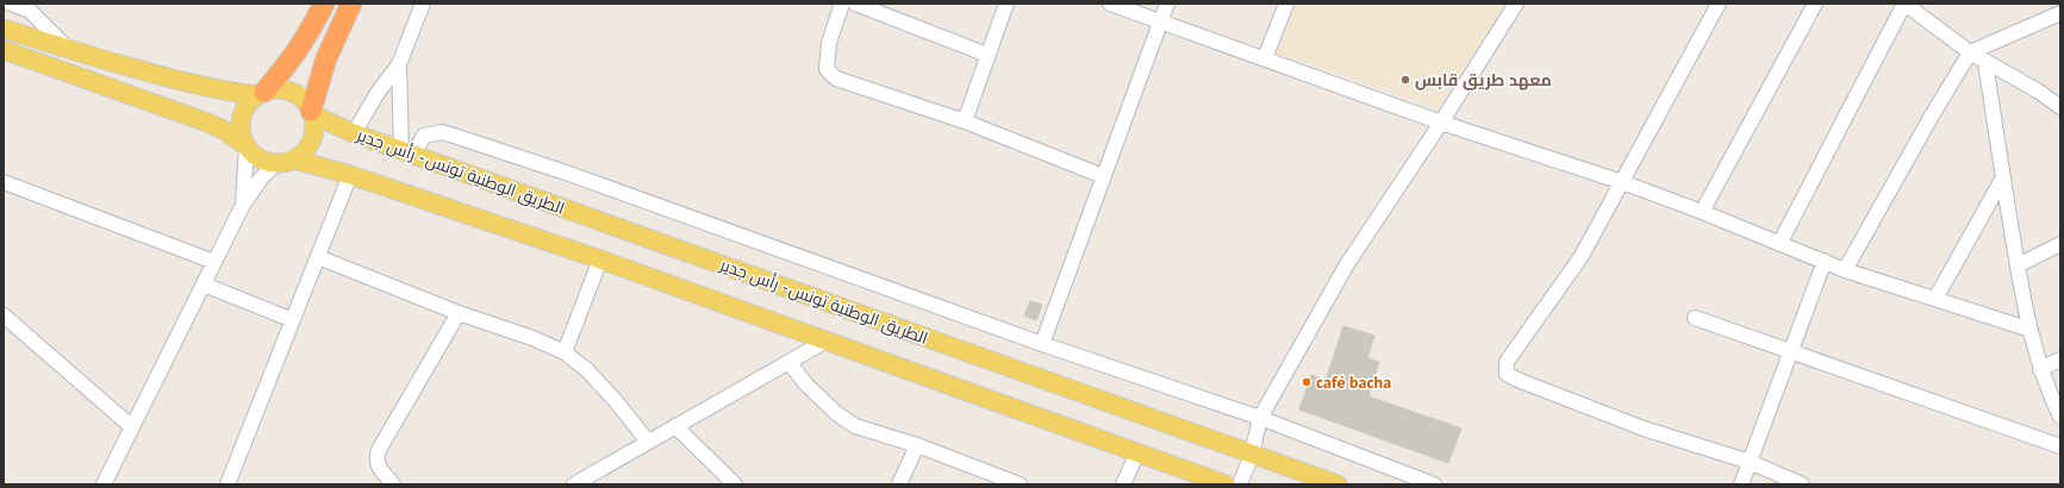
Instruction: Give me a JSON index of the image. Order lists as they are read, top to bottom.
{
  "streets": {
    "main road": ["الطريق الوطنية تونس - رأس جدير"]
  },
  "places": ["معهد طريق قابس", "café bacha"]
}
